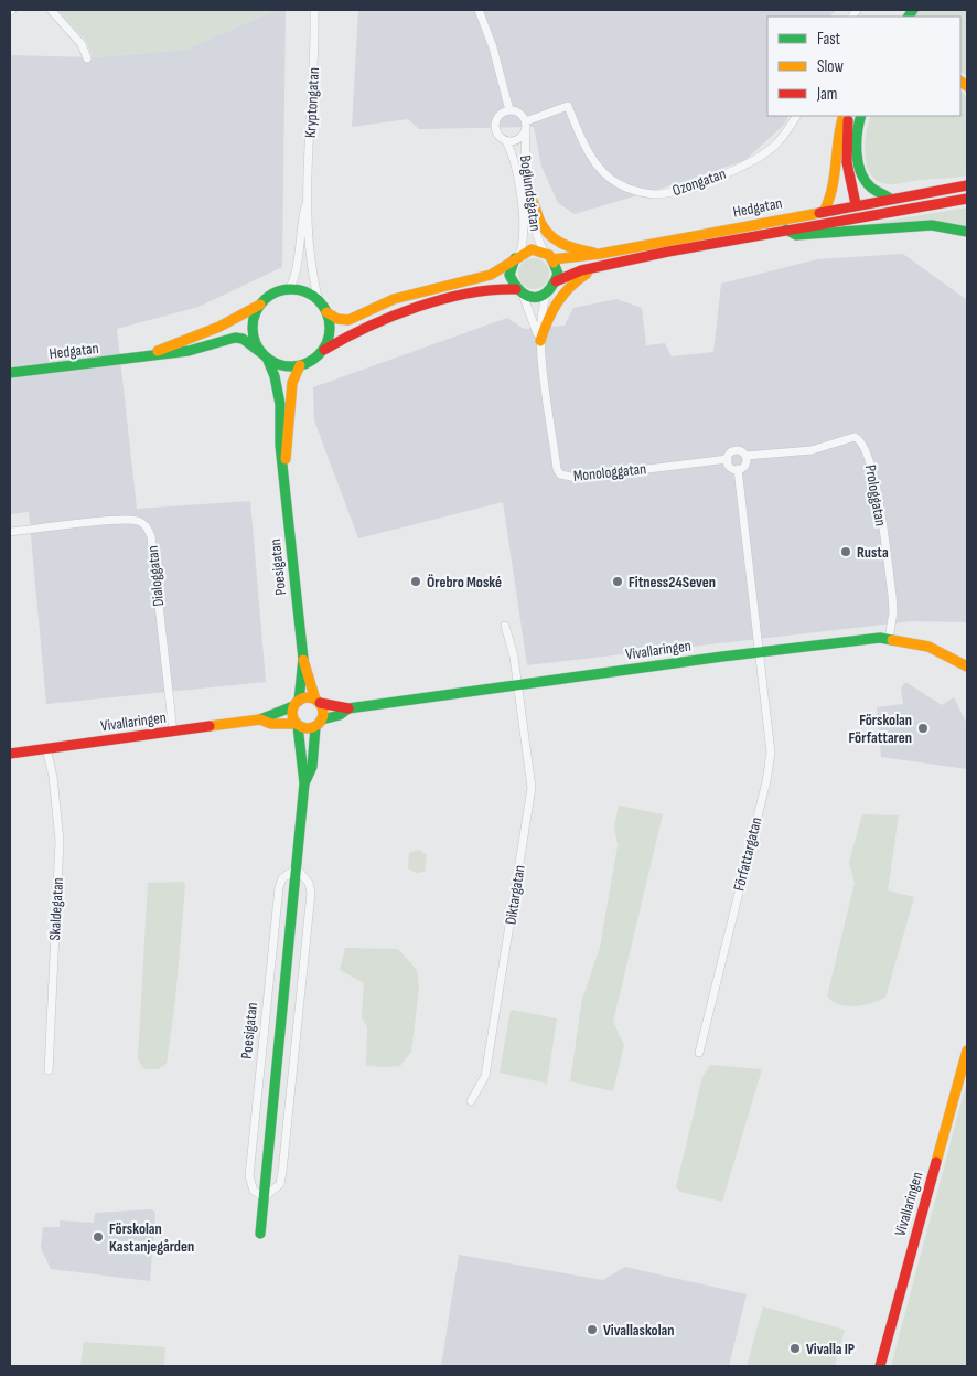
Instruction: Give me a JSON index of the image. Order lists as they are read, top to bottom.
{
  "streets": {
    "main road": ["Hedgatan", "Poesigatan", "Vivallaringen"],
    "street": [
      "Kryptongatan",
      "Ozongatan",
      "Boglundsgatan",
      "Monologgatan",
      "Prologgatan",
      "Dialoggatan",
      "Författargatan",
      "Diktargatan",
      "Skaldegatan"
    ]
  },
  "crossings": [
    ["Kryptongatan", "Hedgatan"],
    ["Kryptongatan", "Poesigatan"],
    ["Ozongatan", "Boglundsgatan"],
    ["Boglundsgatan", "Hedgatan"],
    ["Boglundsgatan", "Monologgatan"],
    ["Hedgatan", "Monologgatan"],
    ["Hedgatan", "Poesigatan"],
    ["Monologgatan", "Prologgatan"],
    ["Prologgatan", "Vivallaringen"],
    ["Poesigatan", "Vivallaringen"],
    ["Dialoggatan", "Vivallaringen"],
    ["Vivallaringen", "Författargatan"],
    ["Vivallaringen", "Diktargatan"],
    ["Vivallaringen", "Skaldegatan"]
  ],
  "places": [
    "Rusta",
    "Örebro Moské",
    "Fitness24Seven",
    "Förskolan Författaren",
    "Förskolan Kastanjegården",
    "Vivallaskolan",
    "Vivalla IP"
  ],
  "legend": ["Fast", "Slow", "Jam"]
}
